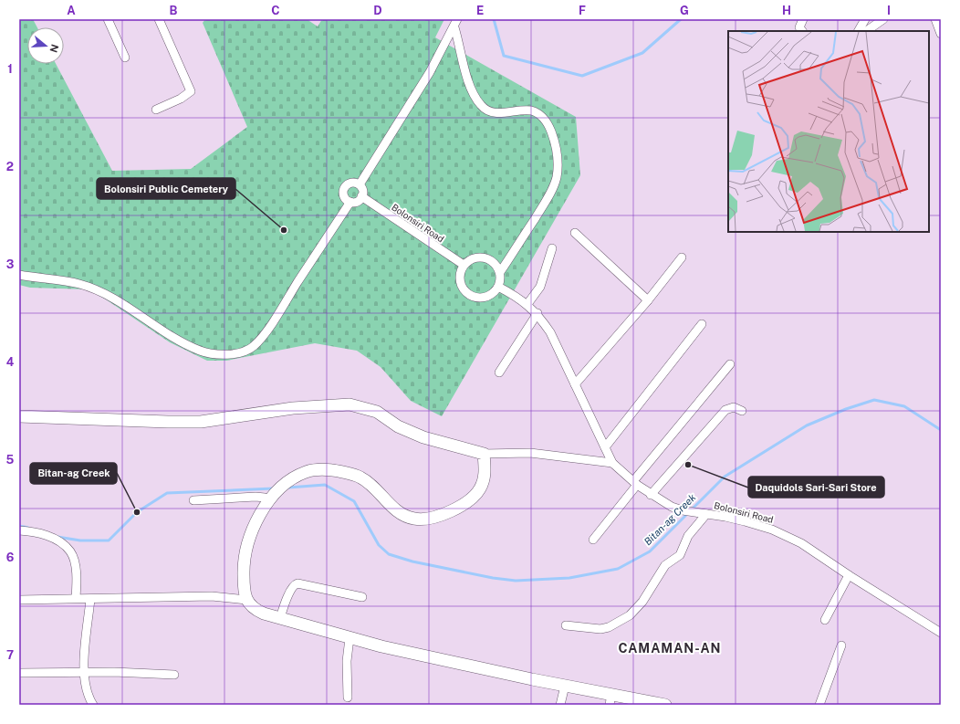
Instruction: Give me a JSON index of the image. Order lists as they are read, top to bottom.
{
  "streets": {
    "street": ["Bolonsiri Road"]
  },
  "districts": ["CAMAMAN-AN"],
  "water": ["Bitan-ag Creek"],
  "places": ["Bolonsiri Public Cemetery", "Daquidols Sari-Sari Store", "Bitan-ag Creek"],
  "north": "right",
  "grid": {
    "columns": [
      "A",
      "B",
      "C",
      "D",
      "E",
      "F",
      "G",
      "H",
      "I"
    ],
    "rows": [
      "1",
      "2",
      "3",
      "4",
      "5",
      "6",
      "7"
    ]
  }
}
